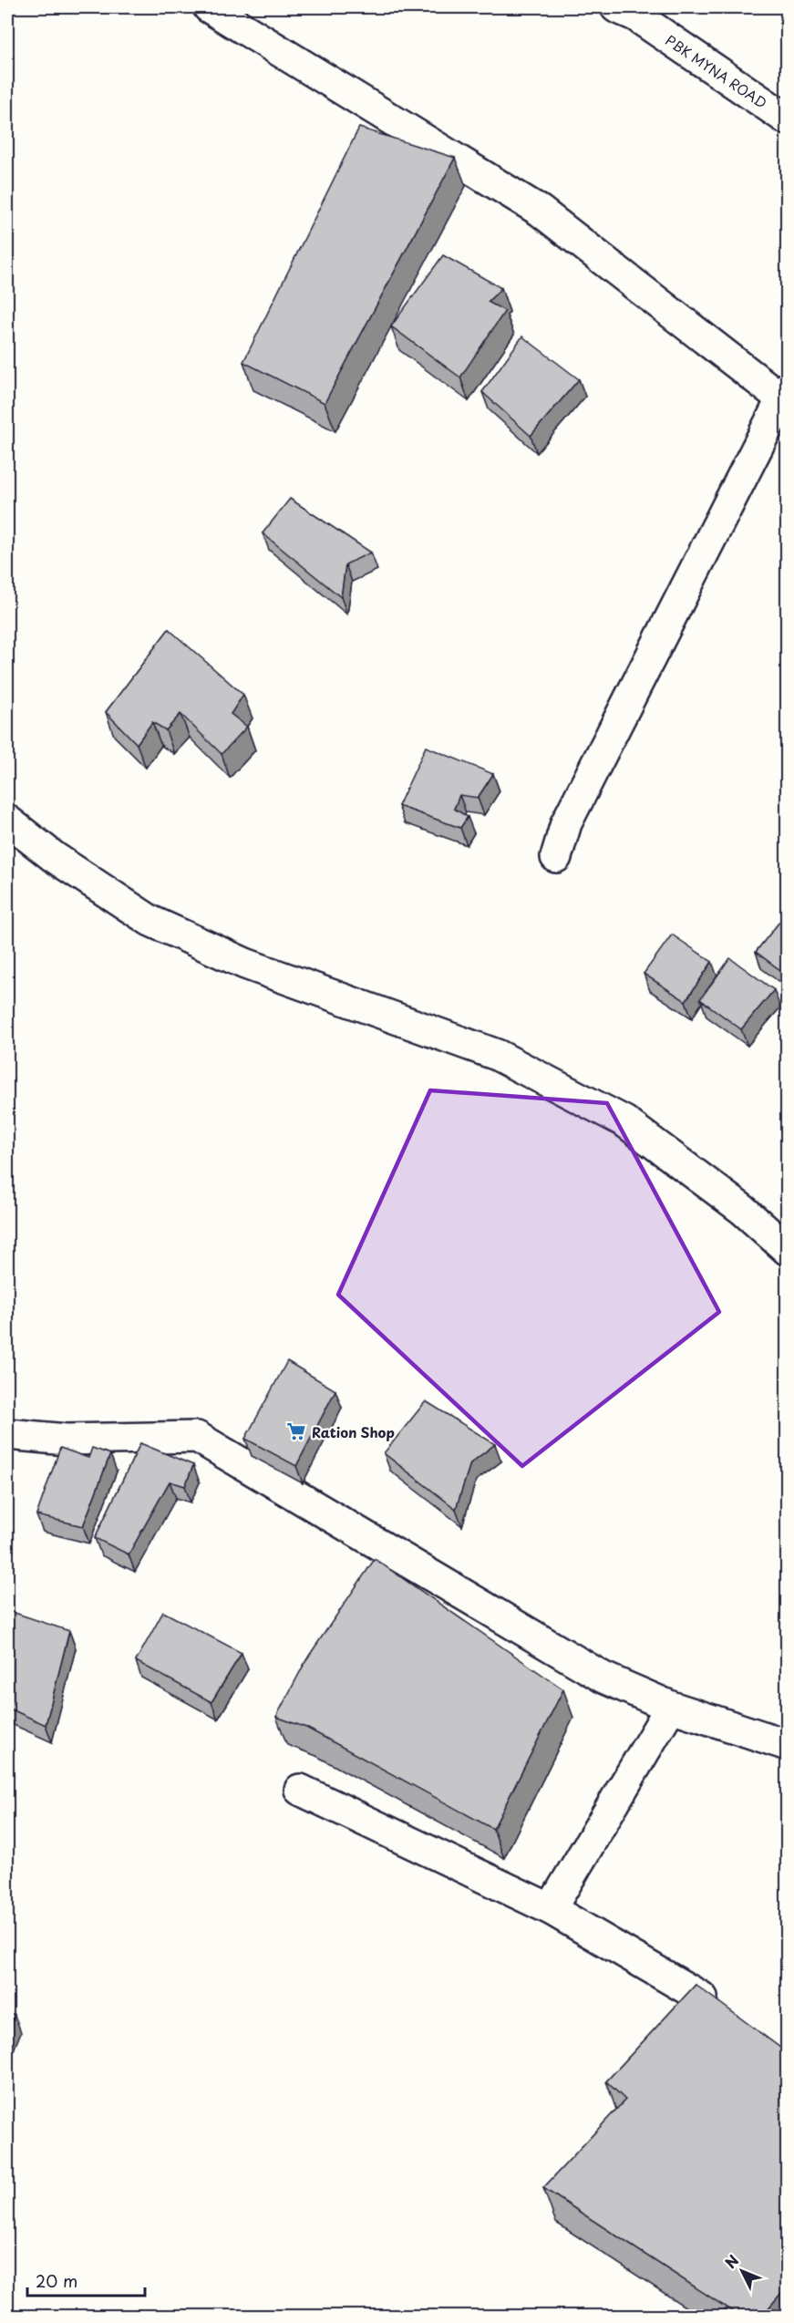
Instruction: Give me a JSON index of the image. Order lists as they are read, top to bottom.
{
  "streets": {
    "street": ["PBK MYNA ROAD"]
  },
  "places": {
    "supermarket": ["Ration Shop"]
  },
  "scale_bar": "20 m",
  "north": "top left"
}
